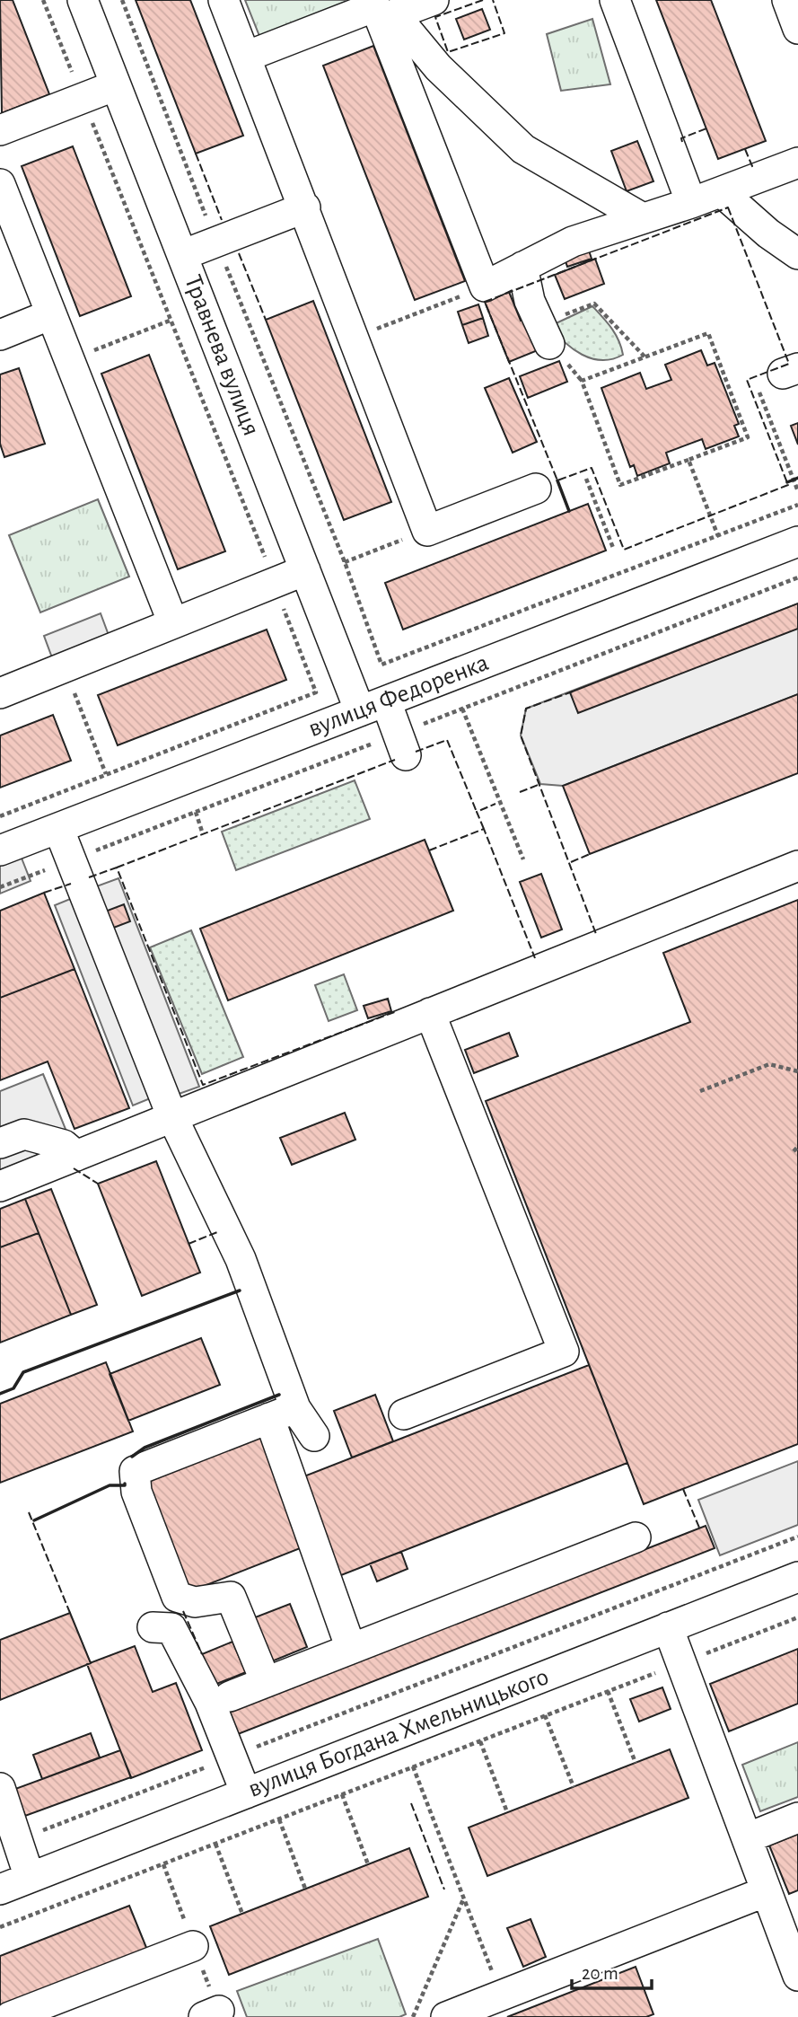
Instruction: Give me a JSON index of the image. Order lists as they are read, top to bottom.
{
  "streets": {
    "street": ["Травнева вулиця", "вулиця Федоренка", "вулиця Богдана Хмельницького"]
  },
  "crossings": [
    ["Травнева вулиця", "вулиця Федоренка"]
  ],
  "scale_bar": "20 m"
}
